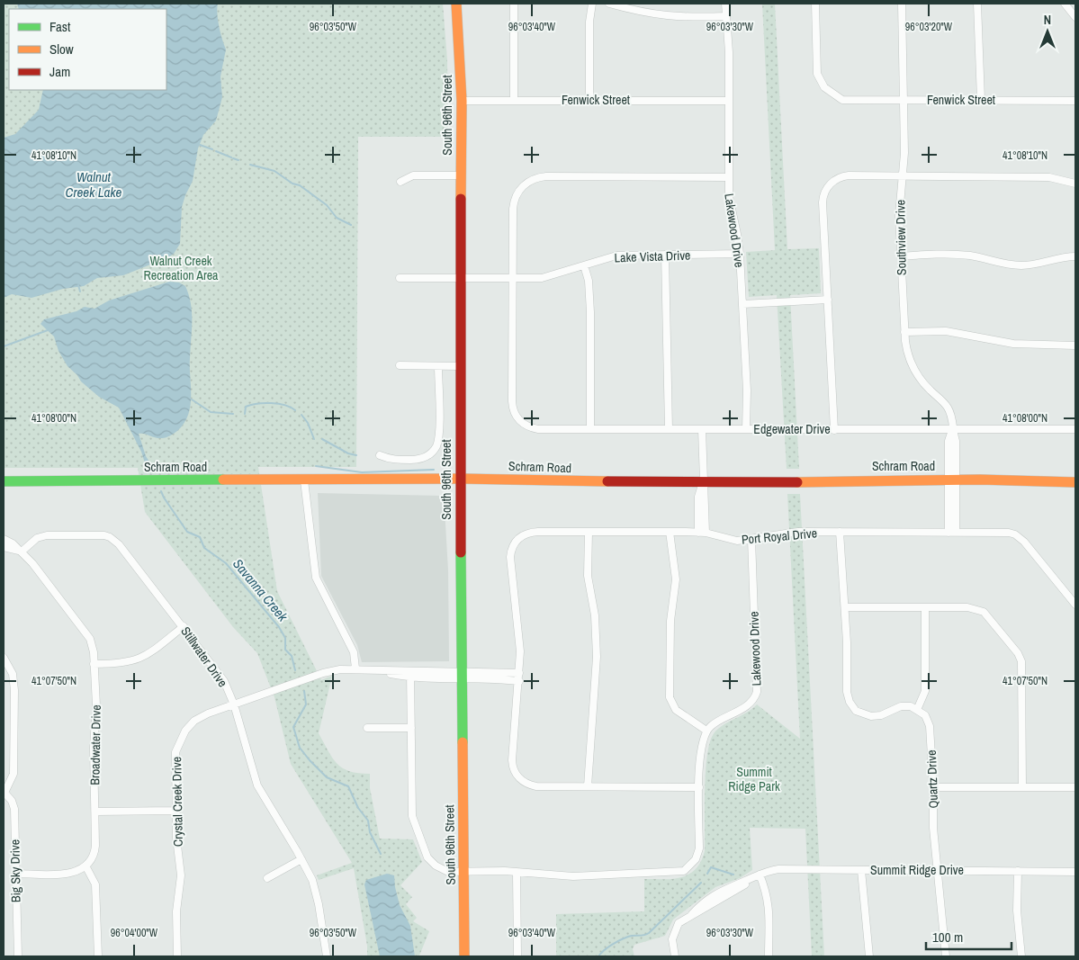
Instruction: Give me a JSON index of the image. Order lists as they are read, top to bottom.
{
  "streets": {
    "main road": ["South 96th Street", "Schram Road"],
    "street": [
      "Fenwick Street",
      "Lakewood Drive",
      "Southview Drive",
      "Lake Vista Drive",
      "Edgewater Drive",
      "Port Royal Drive",
      "Stillwater Drive",
      "Broadwater Drive",
      "Quartz Drive",
      "Crystal Creek Drive",
      "Summit Ridge Drive",
      "Big Sky Drive"
    ]
  },
  "crossings": [
    ["Fenwick Street", "South 96th Street"],
    ["Fenwick Street", "Lakewood Drive"],
    ["Fenwick Street", "Southview Drive"],
    ["South 96th Street", "Lake Vista Drive"],
    ["South 96th Street", "Schram Road"],
    ["South 96th Street", "Crystal Creek Drive"],
    ["Lakewood Drive", "Lake Vista Drive"],
    ["Lakewood Drive", "Edgewater Drive"],
    ["Lakewood Drive", "Port Royal Drive"],
    ["Southview Drive", "Edgewater Drive"],
    ["Southview Drive", "Schram Road"],
    ["Southview Drive", "Port Royal Drive"],
    ["Lake Vista Drive", "Edgewater Drive"],
    ["Port Royal Drive", "Crystal Creek Drive"],
    ["Stillwater Drive", "Broadwater Drive"],
    ["Stillwater Drive", "Crystal Creek Drive"],
    ["Quartz Drive", "Summit Ridge Drive"]
  ],
  "water": ["Walnut Creek Lake", "Savanna Creek"],
  "parks": ["Walnut Creek Recreation Area", "Summit Ridge Park"],
  "legend": ["Fast", "Slow", "Jam"],
  "scale_bar": "100 m",
  "north": "top",
  "coordinates": [
    "96°03'50\"W",
    "96°03'40\"W",
    "96°03'30\"W",
    "96°03'20\"W",
    "41°08'10\"N",
    "41°08'00\"N",
    "41°07'50\"N",
    "96°04'00\"W"
  ]
}
